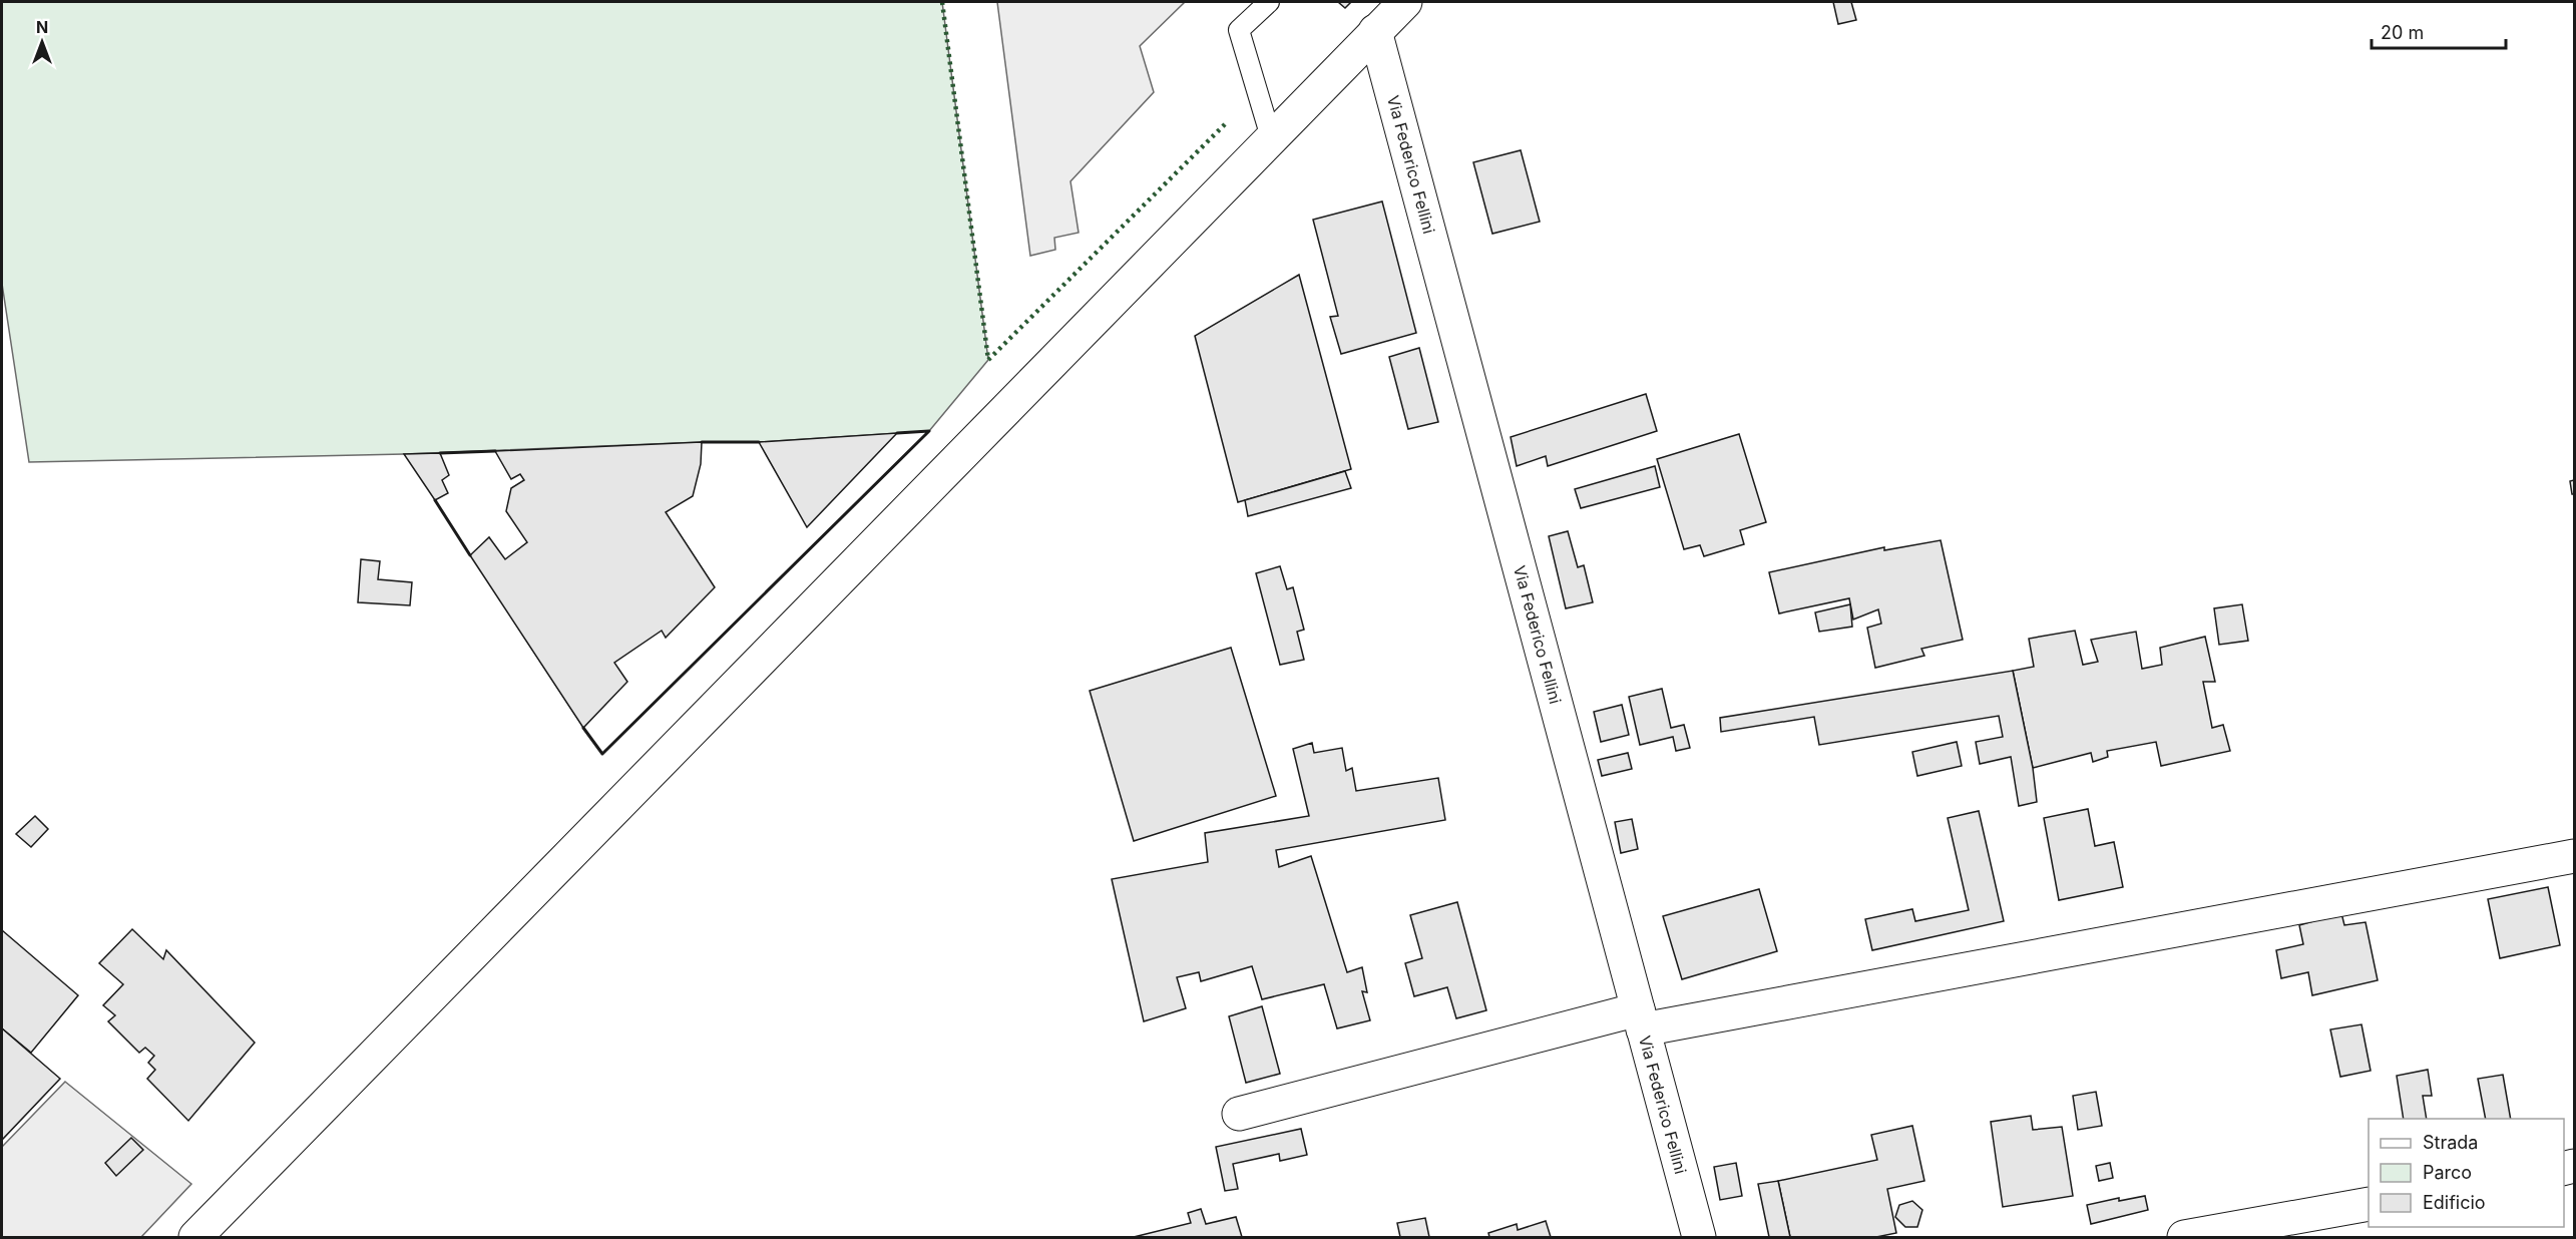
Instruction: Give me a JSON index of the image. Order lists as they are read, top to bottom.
{
  "streets": {
    "street": ["Via Federico Fellini"]
  },
  "legend": ["Strada", "Parco", "Edificio"],
  "scale_bar": "20 m",
  "north": "top"
}
